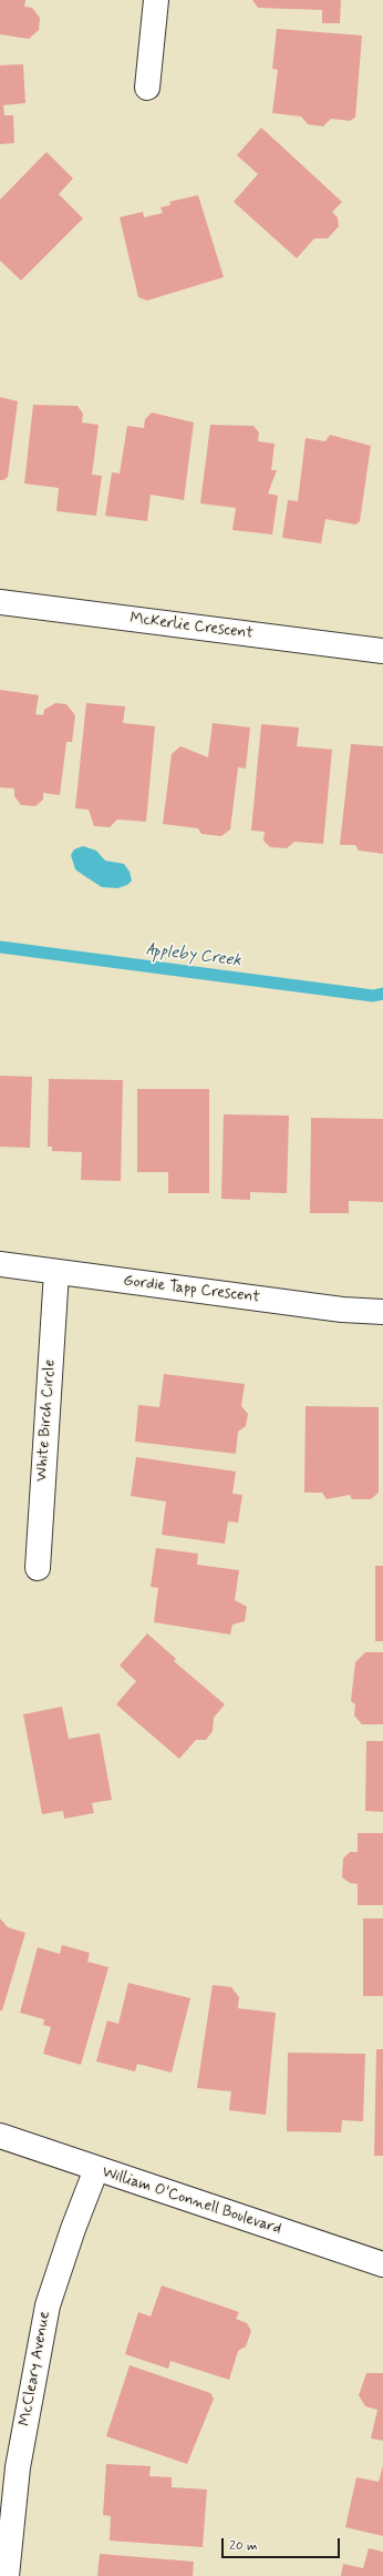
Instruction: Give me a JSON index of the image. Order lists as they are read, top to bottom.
{
  "streets": {
    "street": [
      "McKerlie Crescent",
      "Gordie Tapp Crescent",
      "White Birch Circle",
      "William O'Connell Boulevard",
      "McCleary Avenue"
    ]
  },
  "crossings": [
    ["Gordie Tapp Crescent", "White Birch Circle"],
    ["William O'Connell Boulevard", "McCleary Avenue"]
  ],
  "water": ["Appleby Creek"],
  "scale_bar": "20 m"
}
